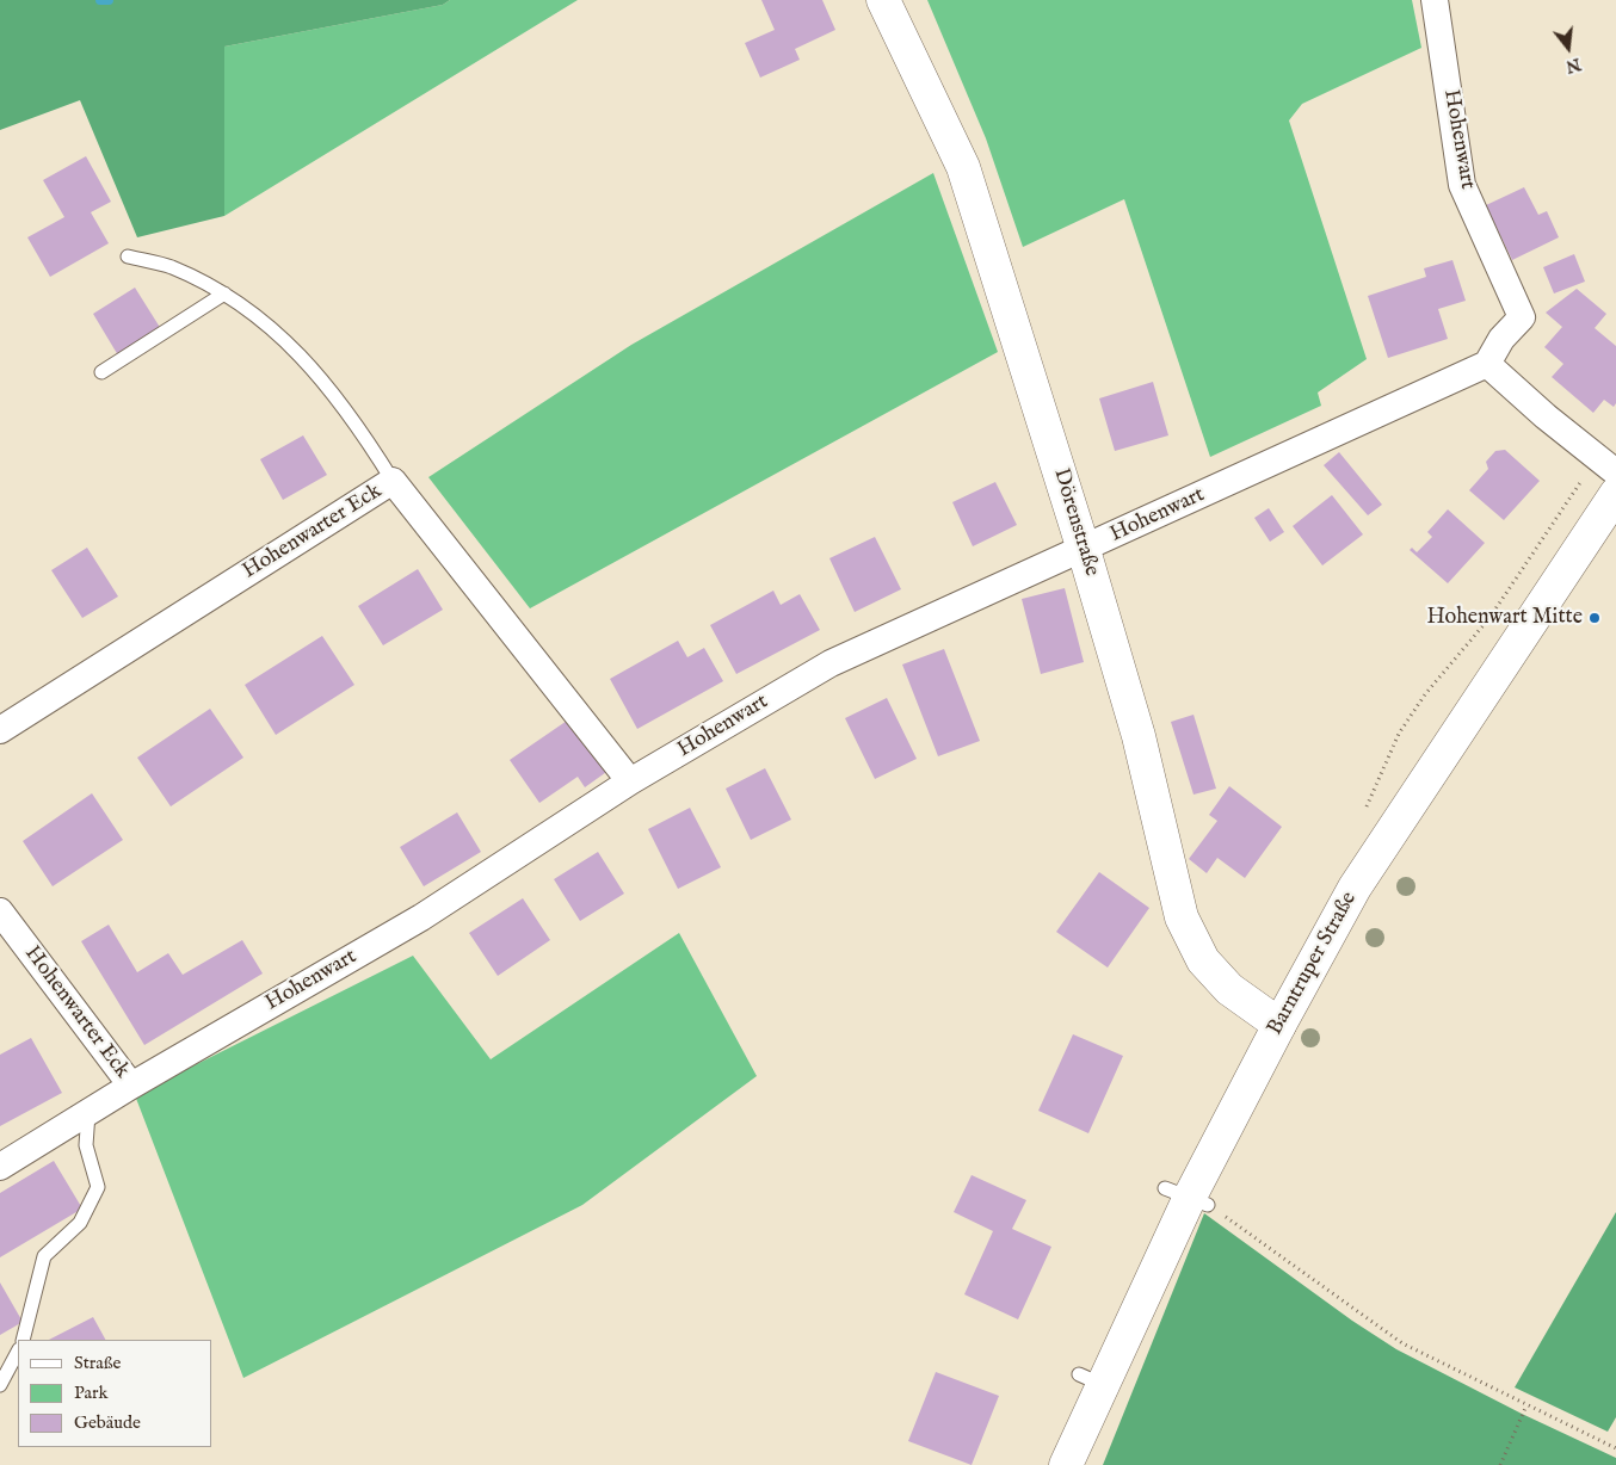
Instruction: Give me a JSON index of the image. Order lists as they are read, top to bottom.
{
  "streets": {
    "main road": ["Dörenstraße", "Barntruper Straße"],
    "street": ["Hohenwart", "Hohenwarter Eck"]
  },
  "crossings": [
    ["Hohenwart", "Dörenstraße"],
    ["Hohenwart", "Hohenwarter Eck"],
    ["Dörenstraße", "Barntruper Straße"]
  ],
  "places": ["Hohenwart Mitte"],
  "legend": ["Straße", "Park", "Gebäude"],
  "north": "bottom"
}
